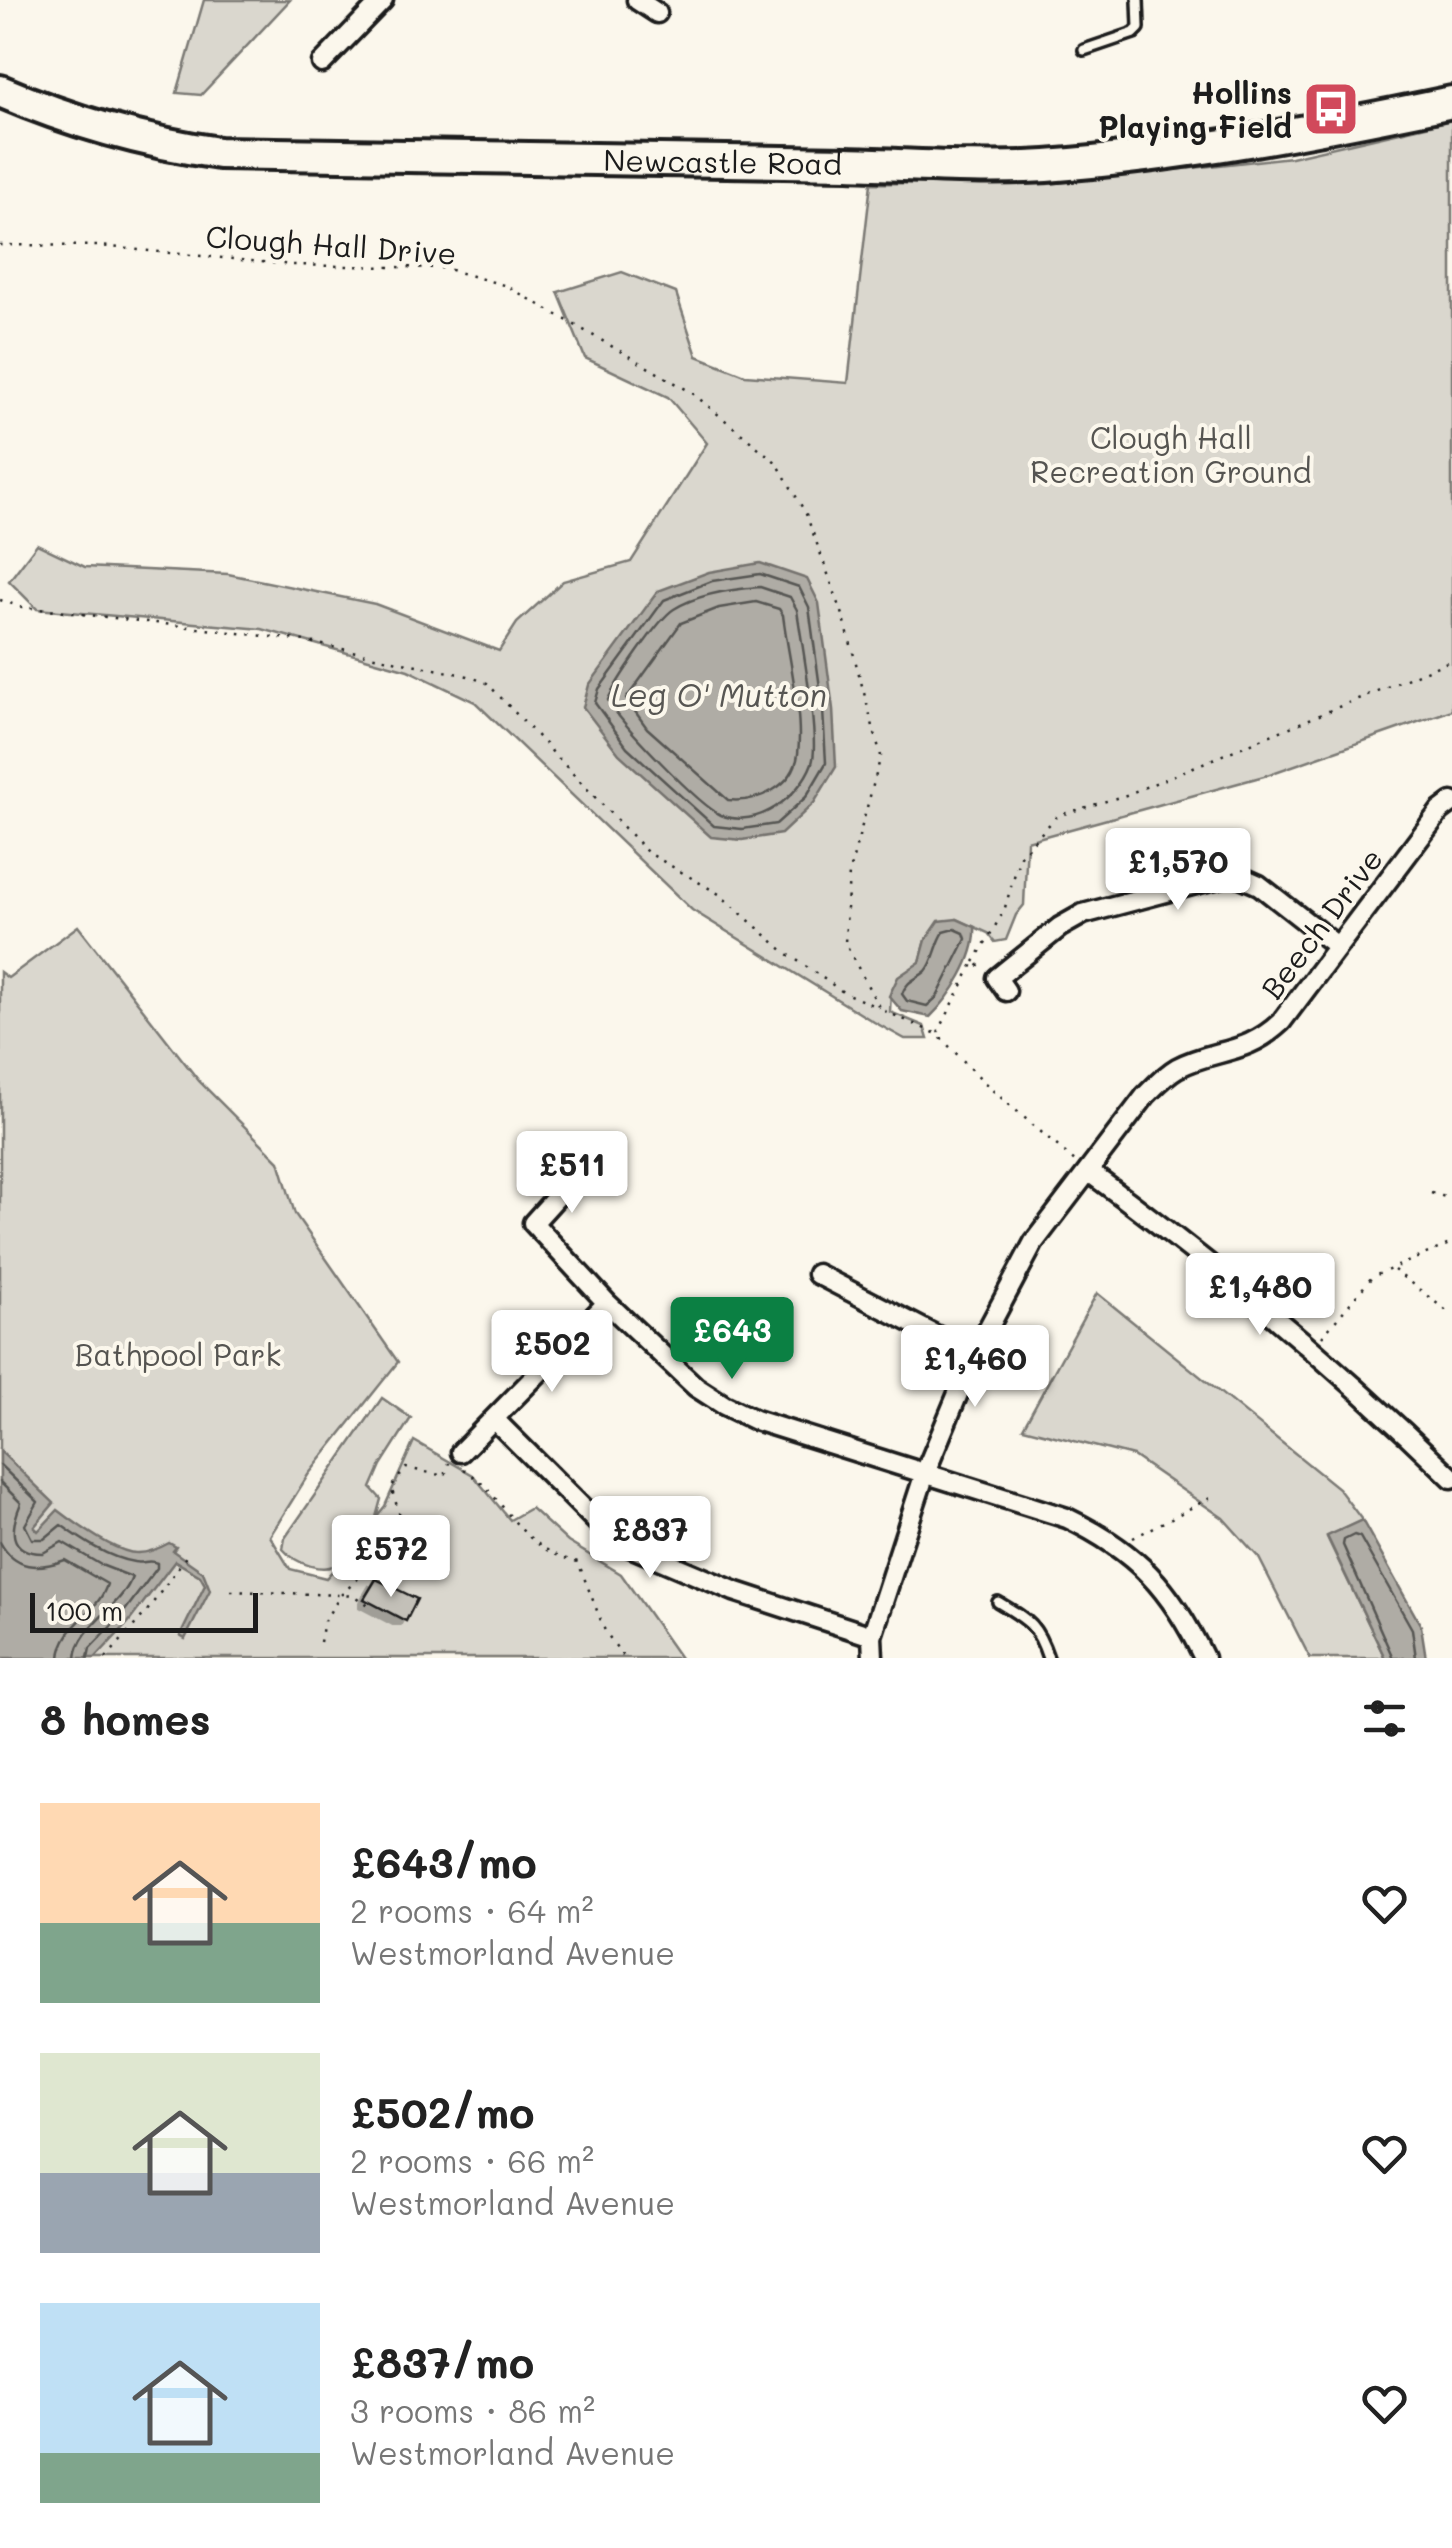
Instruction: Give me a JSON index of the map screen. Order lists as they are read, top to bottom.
{
  "streets": {
    "highway": ["Newcastle Road"],
    "street": ["Beech Drive"],
    "path": ["Clough Hall Drive"]
  },
  "water": ["Leg O' Mutton"],
  "parks": ["Clough Hall Recreation Ground", "Bathpool Park"],
  "places": {
    "bus stop": ["Hollins Playing Field"]
  },
  "scale_bar": "100 m",
  "page": {
    "price": [
      "£1,570",
      "£511",
      "£1,480",
      "£643",
      "£502",
      "£1,460",
      "£837",
      "£572"
    ],
    "scale": "100 m",
    "heading": "8 homes",
    "list": [
      {
        "name": "£643/mo",
        "note": "2 rooms · 64 m² · Westmorland Avenue"
      },
      {
        "name": "£502/mo",
        "note": "2 rooms · 66 m² · Westmorland Avenue"
      },
      {
        "name": "£837/mo",
        "note": "3 rooms · 86 m² · Westmorland Avenue"
      }
    ]
  }
}
